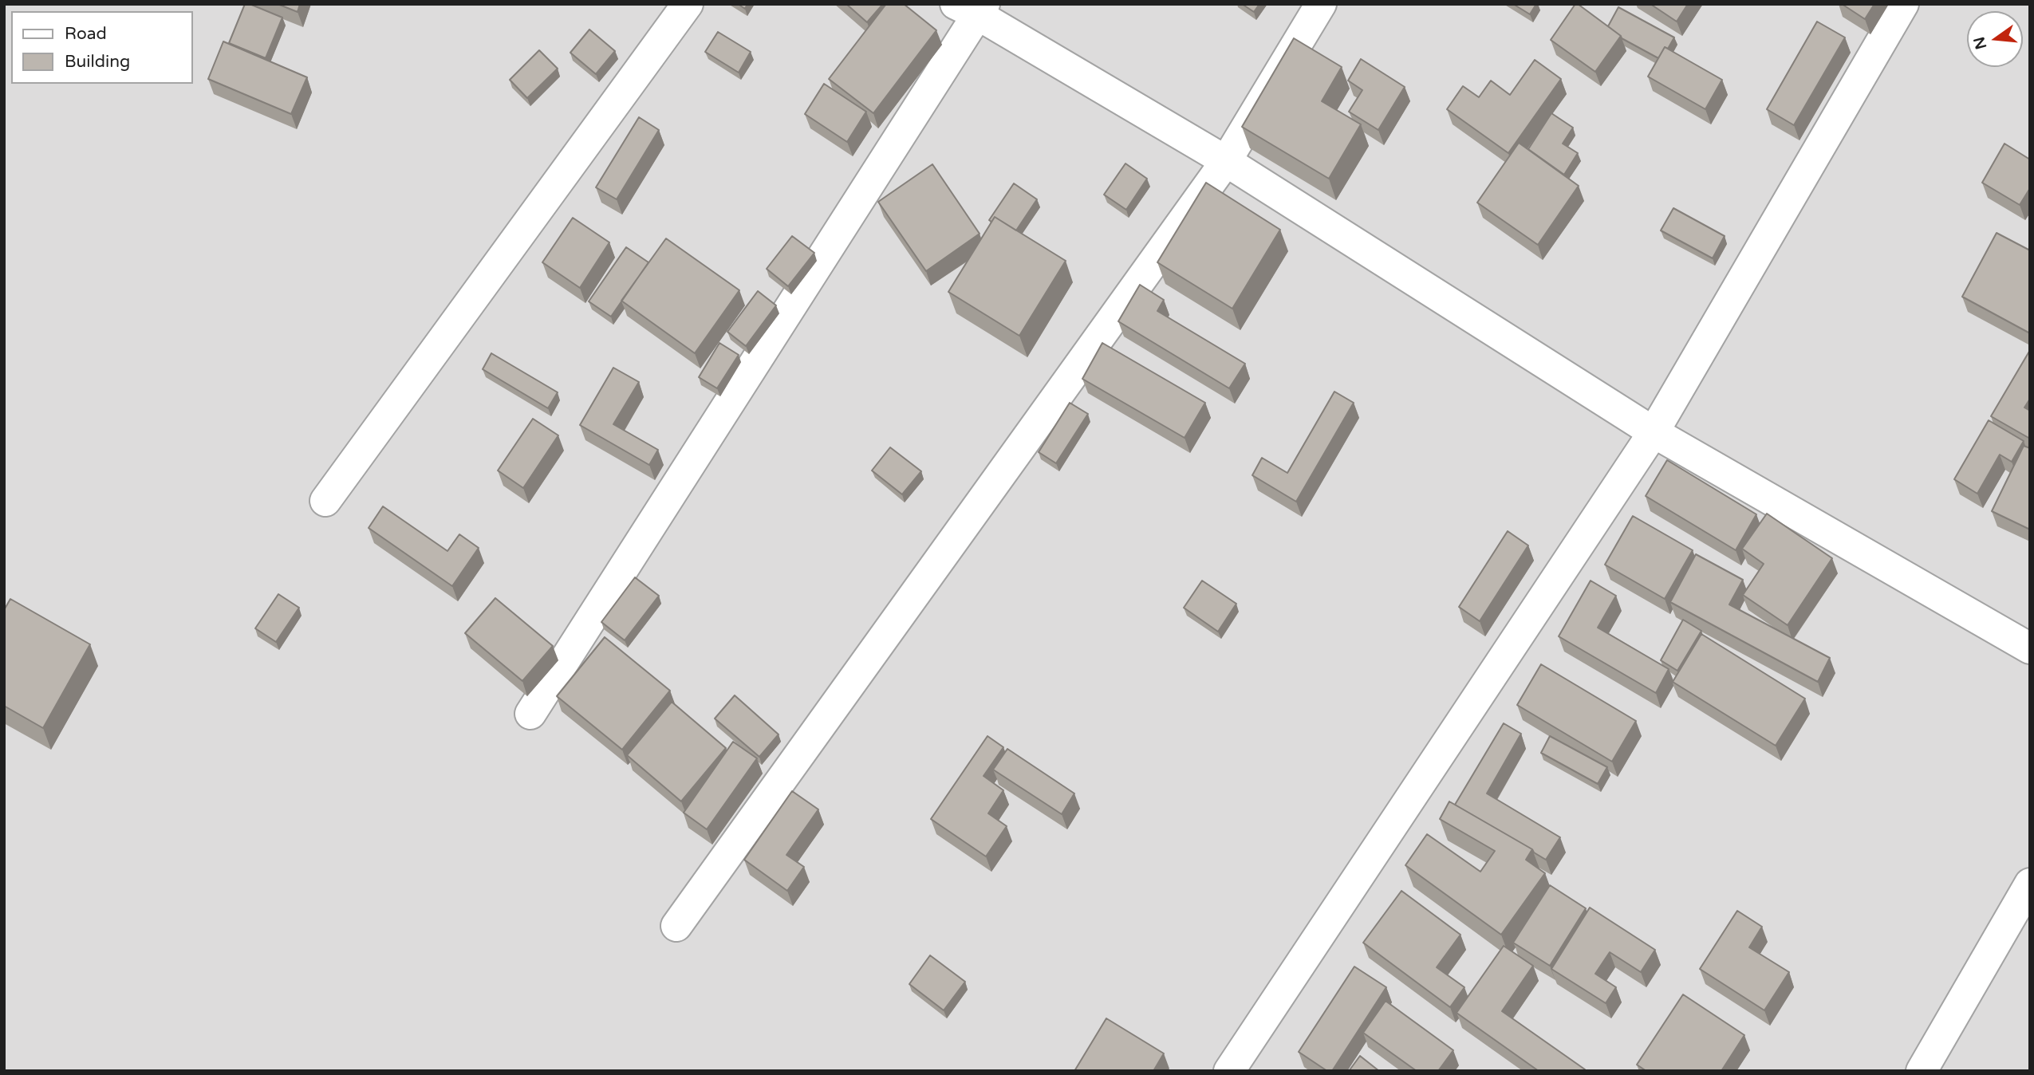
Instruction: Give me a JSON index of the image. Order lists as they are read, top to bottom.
{
  "legend": ["Road", "Building"],
  "north": "left"
}
